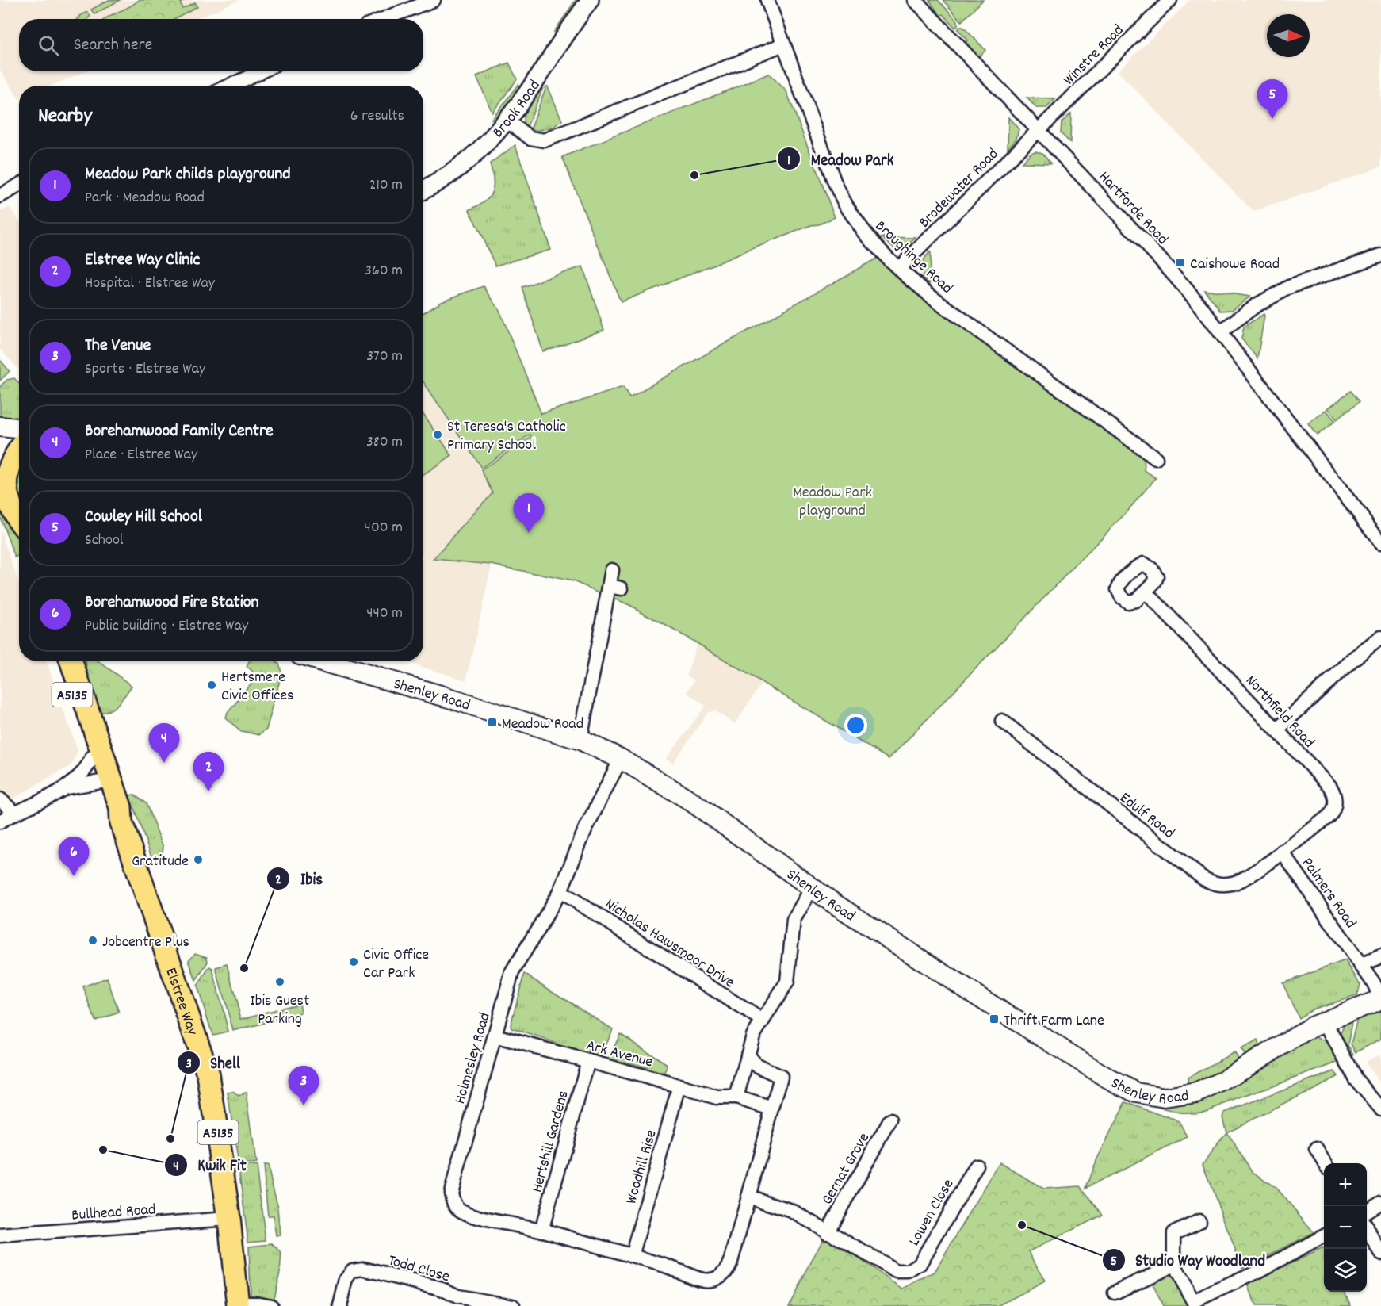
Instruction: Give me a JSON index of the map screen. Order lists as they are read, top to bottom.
{
  "streets": {
    "main road": ["Shenley Road", "A5135", "Elstree Way"],
    "street": [
      "Winstre Road",
      "Brook Road",
      "Brodewater Road",
      "Hartforde Road",
      "Broughinge Road",
      "Northfield Road",
      "Edulf Road",
      "Palmers Road",
      "Nicholas Hawsmoor Drive",
      "Ark Avenue",
      "Holmesley Road",
      "Hertshill Gardens",
      "Woodhill Rise",
      "Gernat Grove",
      "Bullhead Road",
      "Lowen Close",
      "Todd Close"
    ]
  },
  "crossings": [
    ["Winstre Road", "Brodewater Road"],
    ["Winstre Road", "Hartforde Road"],
    ["Brodewater Road", "Hartforde Road"],
    ["Brodewater Road", "Broughinge Road"],
    ["Shenley Road", "Palmers Road"],
    ["Shenley Road", "Holmesley Road"],
    ["Northfield Road", "Edulf Road"],
    ["Northfield Road", "Palmers Road"],
    ["Edulf Road", "Palmers Road"],
    ["Nicholas Hawsmoor Drive", "Holmesley Road"],
    ["Elstree Way", "Bullhead Road"],
    ["Ark Avenue", "Holmesley Road"],
    ["Ark Avenue", "Hertshill Gardens"],
    ["Ark Avenue", "Woodhill Rise"],
    ["Holmesley Road", "Hertshill Gardens"],
    ["Holmesley Road", "Woodhill Rise"],
    ["Gernat Grove", "Lowen Close"]
  ],
  "parks": ["Meadow Park playground"],
  "places": {
    "other": [
      "Meadow Park",
      "St Teresa's Catholic Primary School",
      "Hertsmere Civic Offices",
      "Gratitude",
      "Jobcentre Plus",
      "Civic Office Car Park",
      "Ibis",
      "Ibis Guest Parking",
      "Shell",
      "Kwik Fit",
      "Studio Way Woodland"
    ],
    "transit": ["Caishowe Road", "Meadow Road", "Thrift Farm Lane"]
  },
  "north": "right",
  "page": {
    "search": "Search here",
    "pins": [
      "5",
      "1",
      "4",
      "2",
      "6",
      "3"
    ],
    "heading": ["Nearby", "6 results"],
    "list": [
      {
        "mark": "1",
        "name": "Meadow Park childs playground",
        "note": "Park · Meadow Road",
        "value": "210 m"
      },
      {
        "mark": "2",
        "name": "Elstree Way Clinic",
        "note": "Hospital · Elstree Way",
        "value": "360 m"
      },
      {
        "mark": "3",
        "name": "The Venue",
        "note": "Sports · Elstree Way",
        "value": "370 m"
      },
      {
        "mark": "4",
        "name": "Borehamwood Family Centre",
        "note": "Place · Elstree Way",
        "value": "380 m"
      },
      {
        "mark": "5",
        "name": "Cowley Hill School",
        "note": "School",
        "value": "400 m"
      },
      {
        "mark": "6",
        "name": "Borehamwood Fire Station",
        "note": "Public building · Elstree Way",
        "value": "440 m"
      }
    ],
    "map_buttons": ["+", "−"]
  }
}
